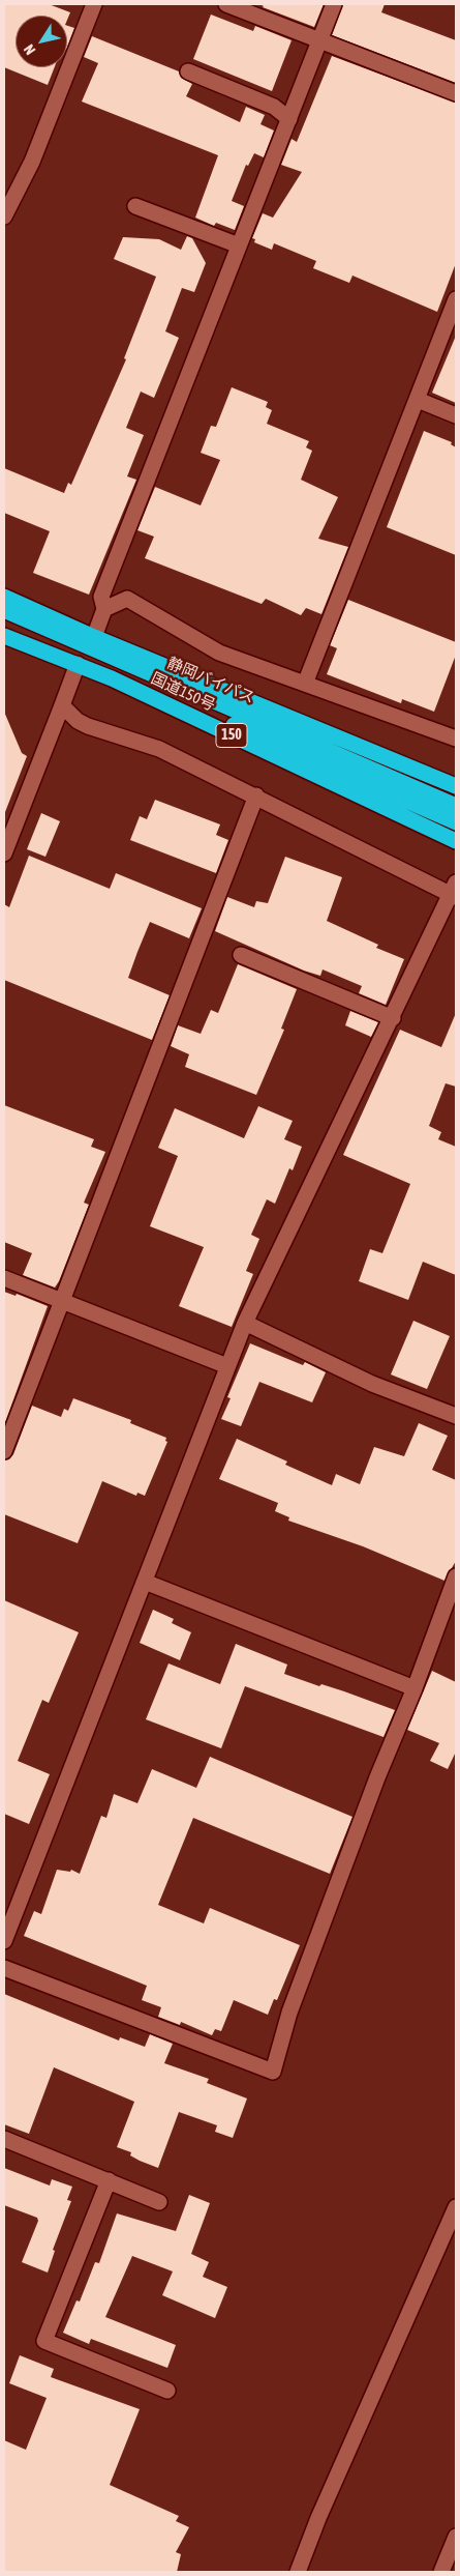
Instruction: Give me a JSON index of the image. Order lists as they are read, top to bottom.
{
  "streets": {
    "highway": ["静岡バイパス", "国道150号", "150"]
  },
  "crossings": [
    ["静岡バイパス", "150"]
  ],
  "north": "bottom left"
}
